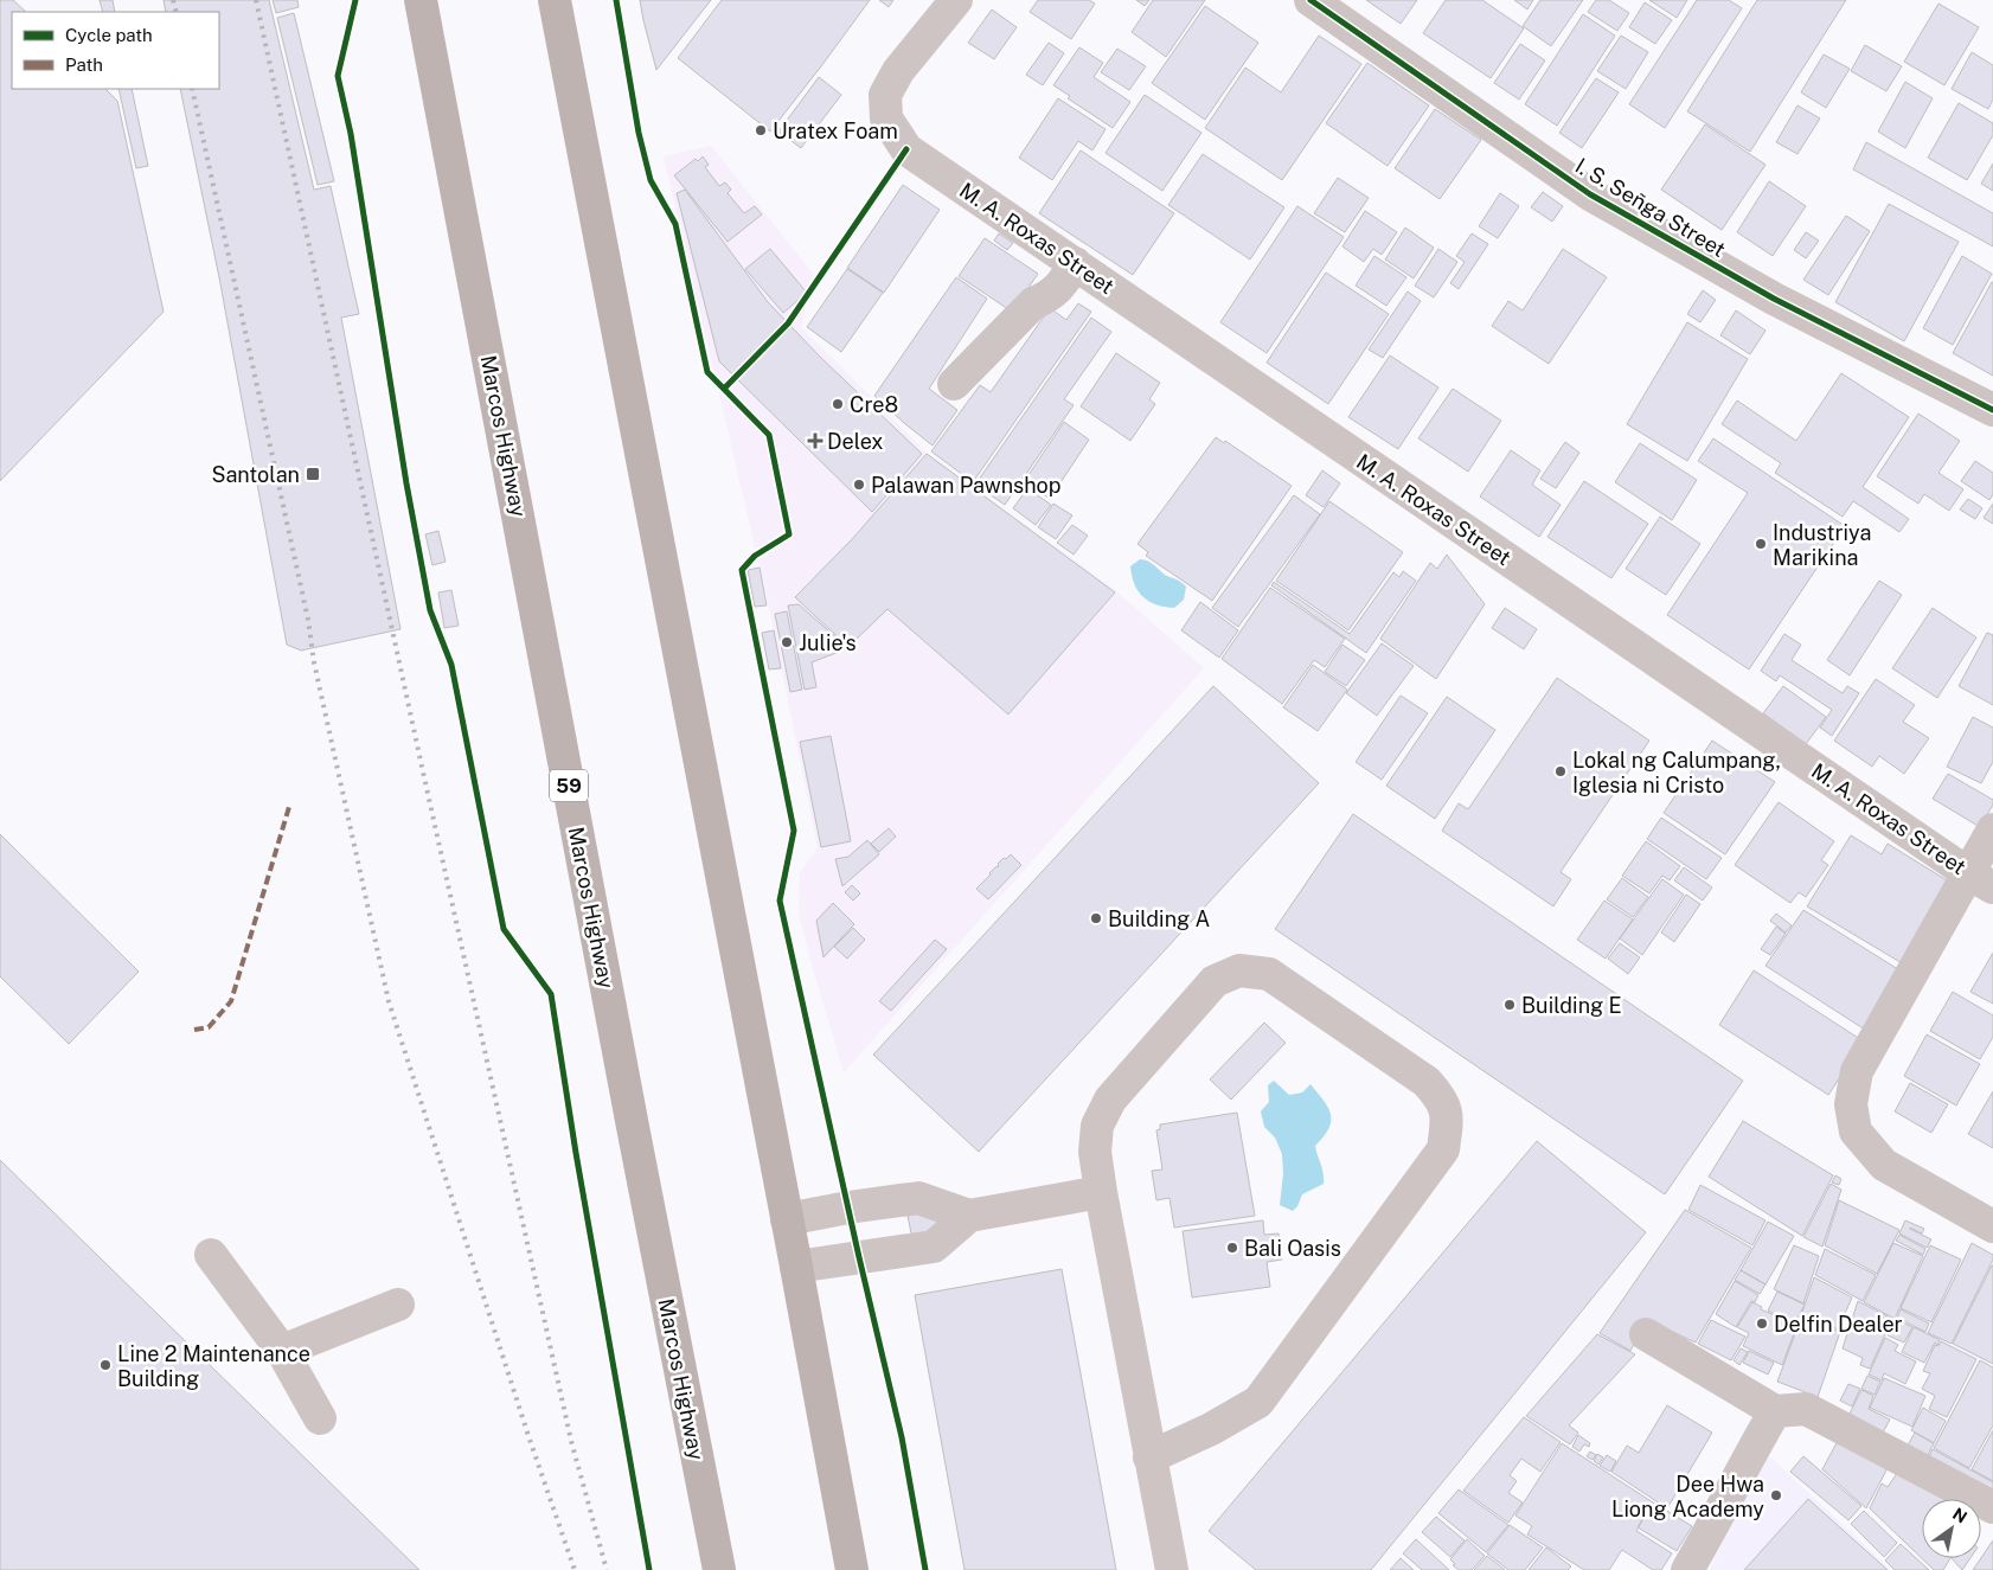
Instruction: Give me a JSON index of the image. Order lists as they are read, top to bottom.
{
  "streets": {
    "main road": ["Marcos Highway", "59"],
    "street": ["I. S. Señga Street", "M. A. Roxas Street"]
  },
  "places": {
    "other": [
      "Uratex Foam",
      "Cre8",
      "Palawan Pawnshop",
      "Industriya Marikina",
      "Julie's",
      "Lokal ng Calumpang, Iglesia ni Cristo",
      "Building A",
      "Building E",
      "Bali Oasis",
      "Delfin Dealer",
      "Line 2 Maintenance Building",
      "Dee Hwa Liong Academy"
    ],
    "health": ["Delex"],
    "transit": ["Santolan"]
  },
  "legend": ["Cycle path", "Path"],
  "north": "top right"
}
